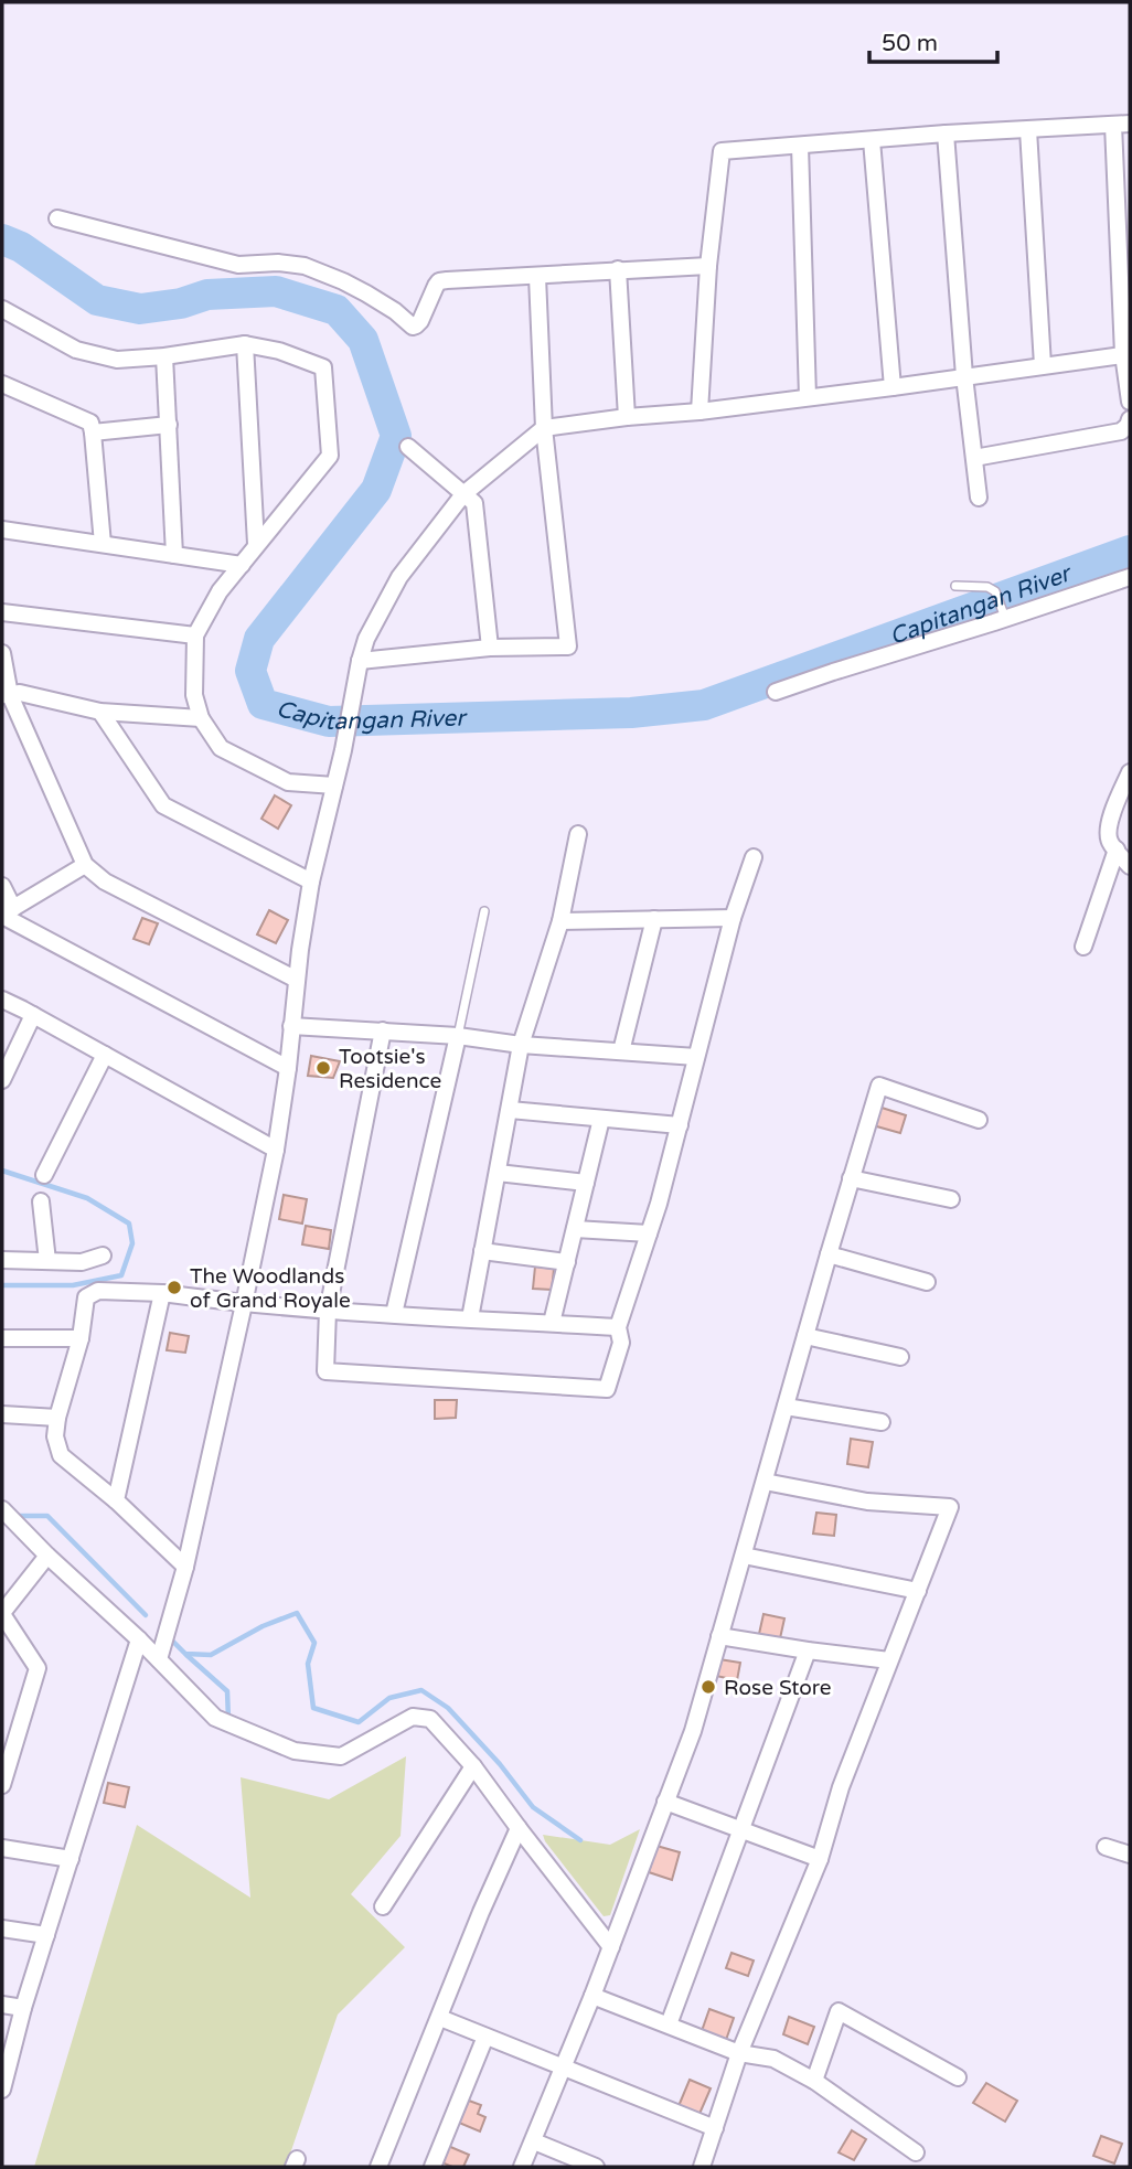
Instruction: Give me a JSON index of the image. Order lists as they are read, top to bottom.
{
  "water": ["Capitangan River"],
  "places": ["Tootsie's Residence", "The Woodlands of Grand Royale", "Rose Store"],
  "scale_bar": "50 m"
}
